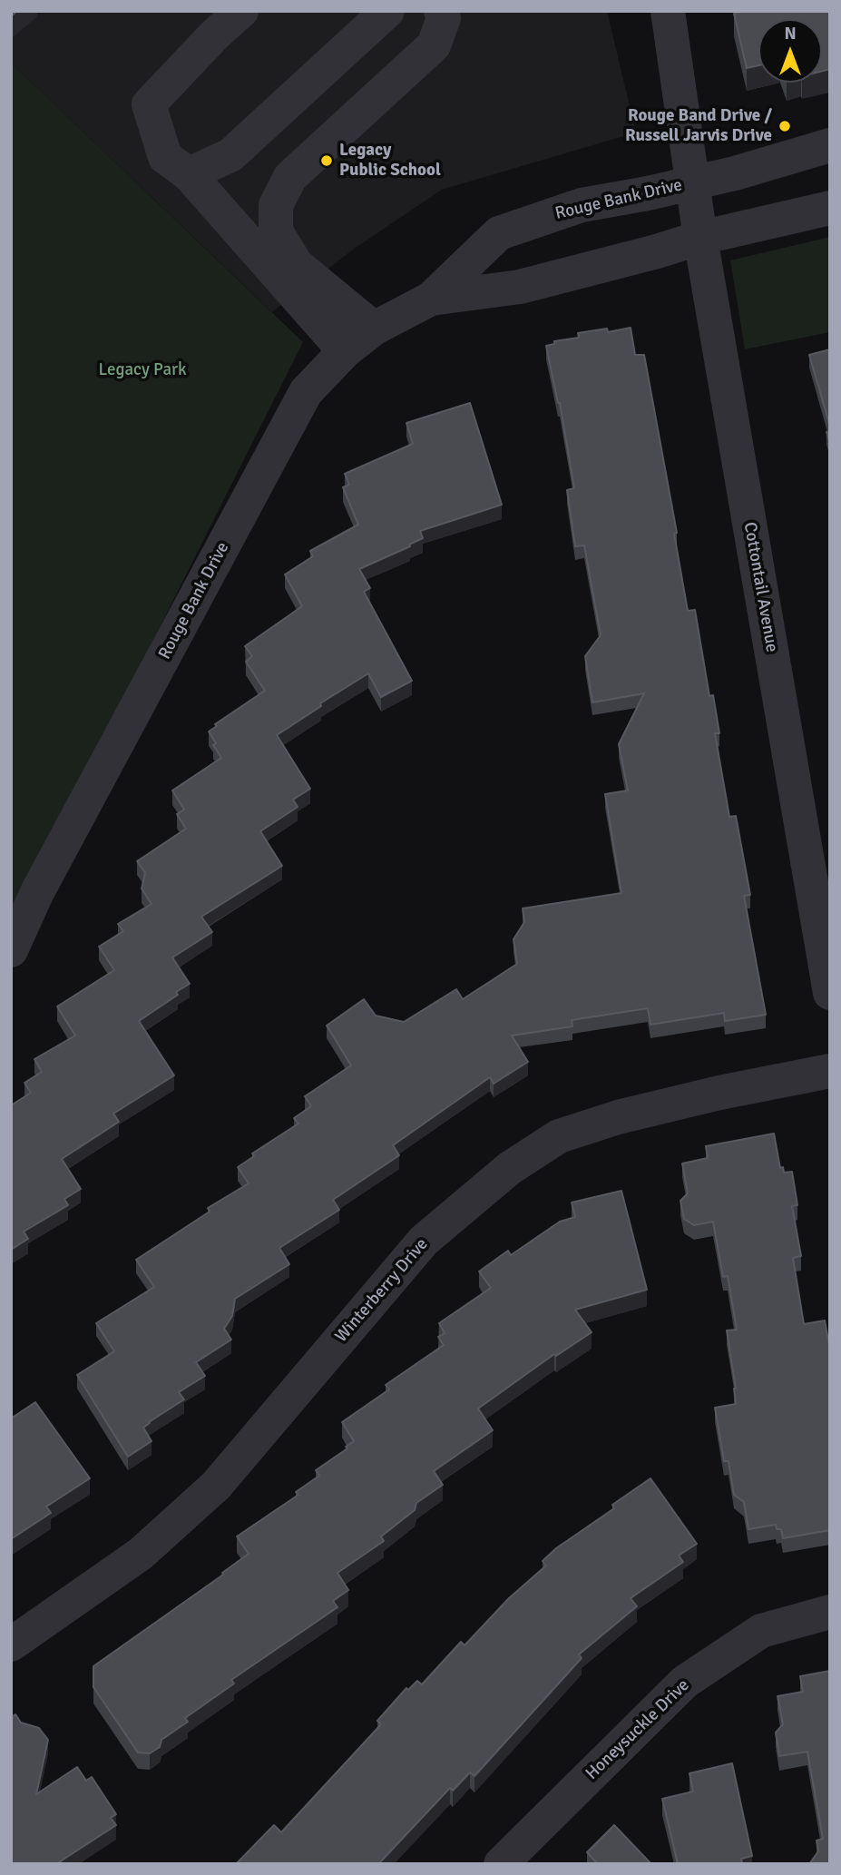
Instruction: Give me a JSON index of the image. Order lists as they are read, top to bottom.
{
  "streets": {
    "street": [
      "Rouge Bank Drive",
      "Cottontail Avenue",
      "Winterberry Drive",
      "Honeysuckle Drive"
    ]
  },
  "crossings": [
    ["Rouge Bank Drive", "Cottontail Avenue"]
  ],
  "parks": ["Legacy Park"],
  "places": ["Rouge Band Drive / Russell Jarvis Drive", "Legacy Public School"],
  "north": "top"
}
